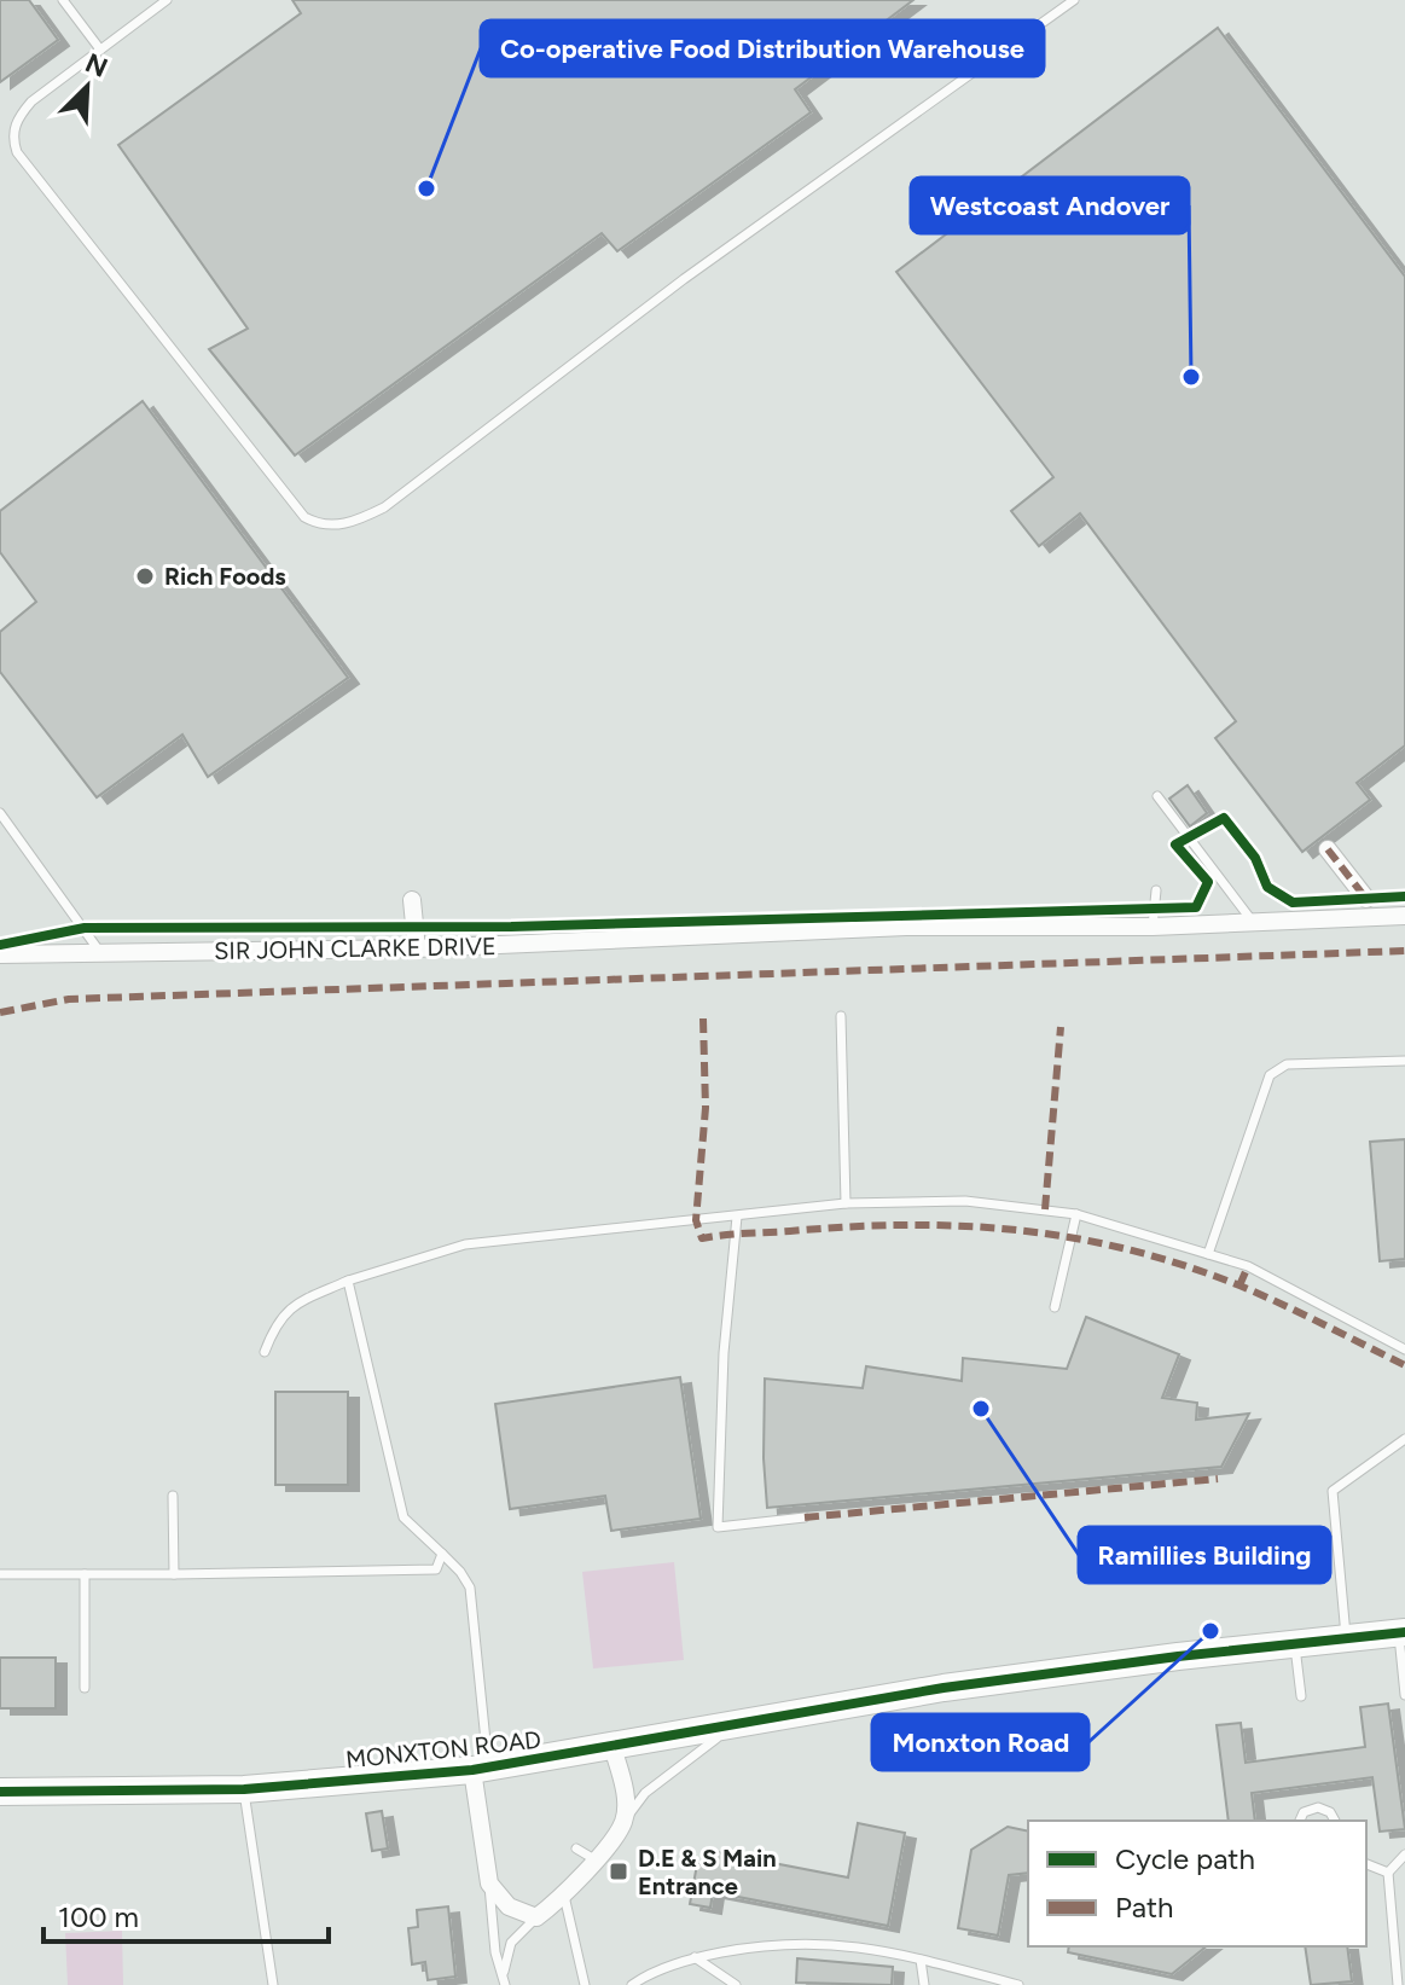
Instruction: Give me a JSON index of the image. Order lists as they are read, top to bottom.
{
  "streets": {
    "street": ["SIR JOHN CLARKE DRIVE", "MONXTON ROAD"]
  },
  "places": {
    "other": [
      "Co-operative Food Distribution Warehouse",
      "Westcoast Andover",
      "Rich Foods",
      "Ramillies Building",
      "Monxton Road"
    ],
    "transit": ["D.E & S Main Entrance"]
  },
  "legend": ["Cycle path", "Path"],
  "scale_bar": "100 m",
  "north": "top right"
}
